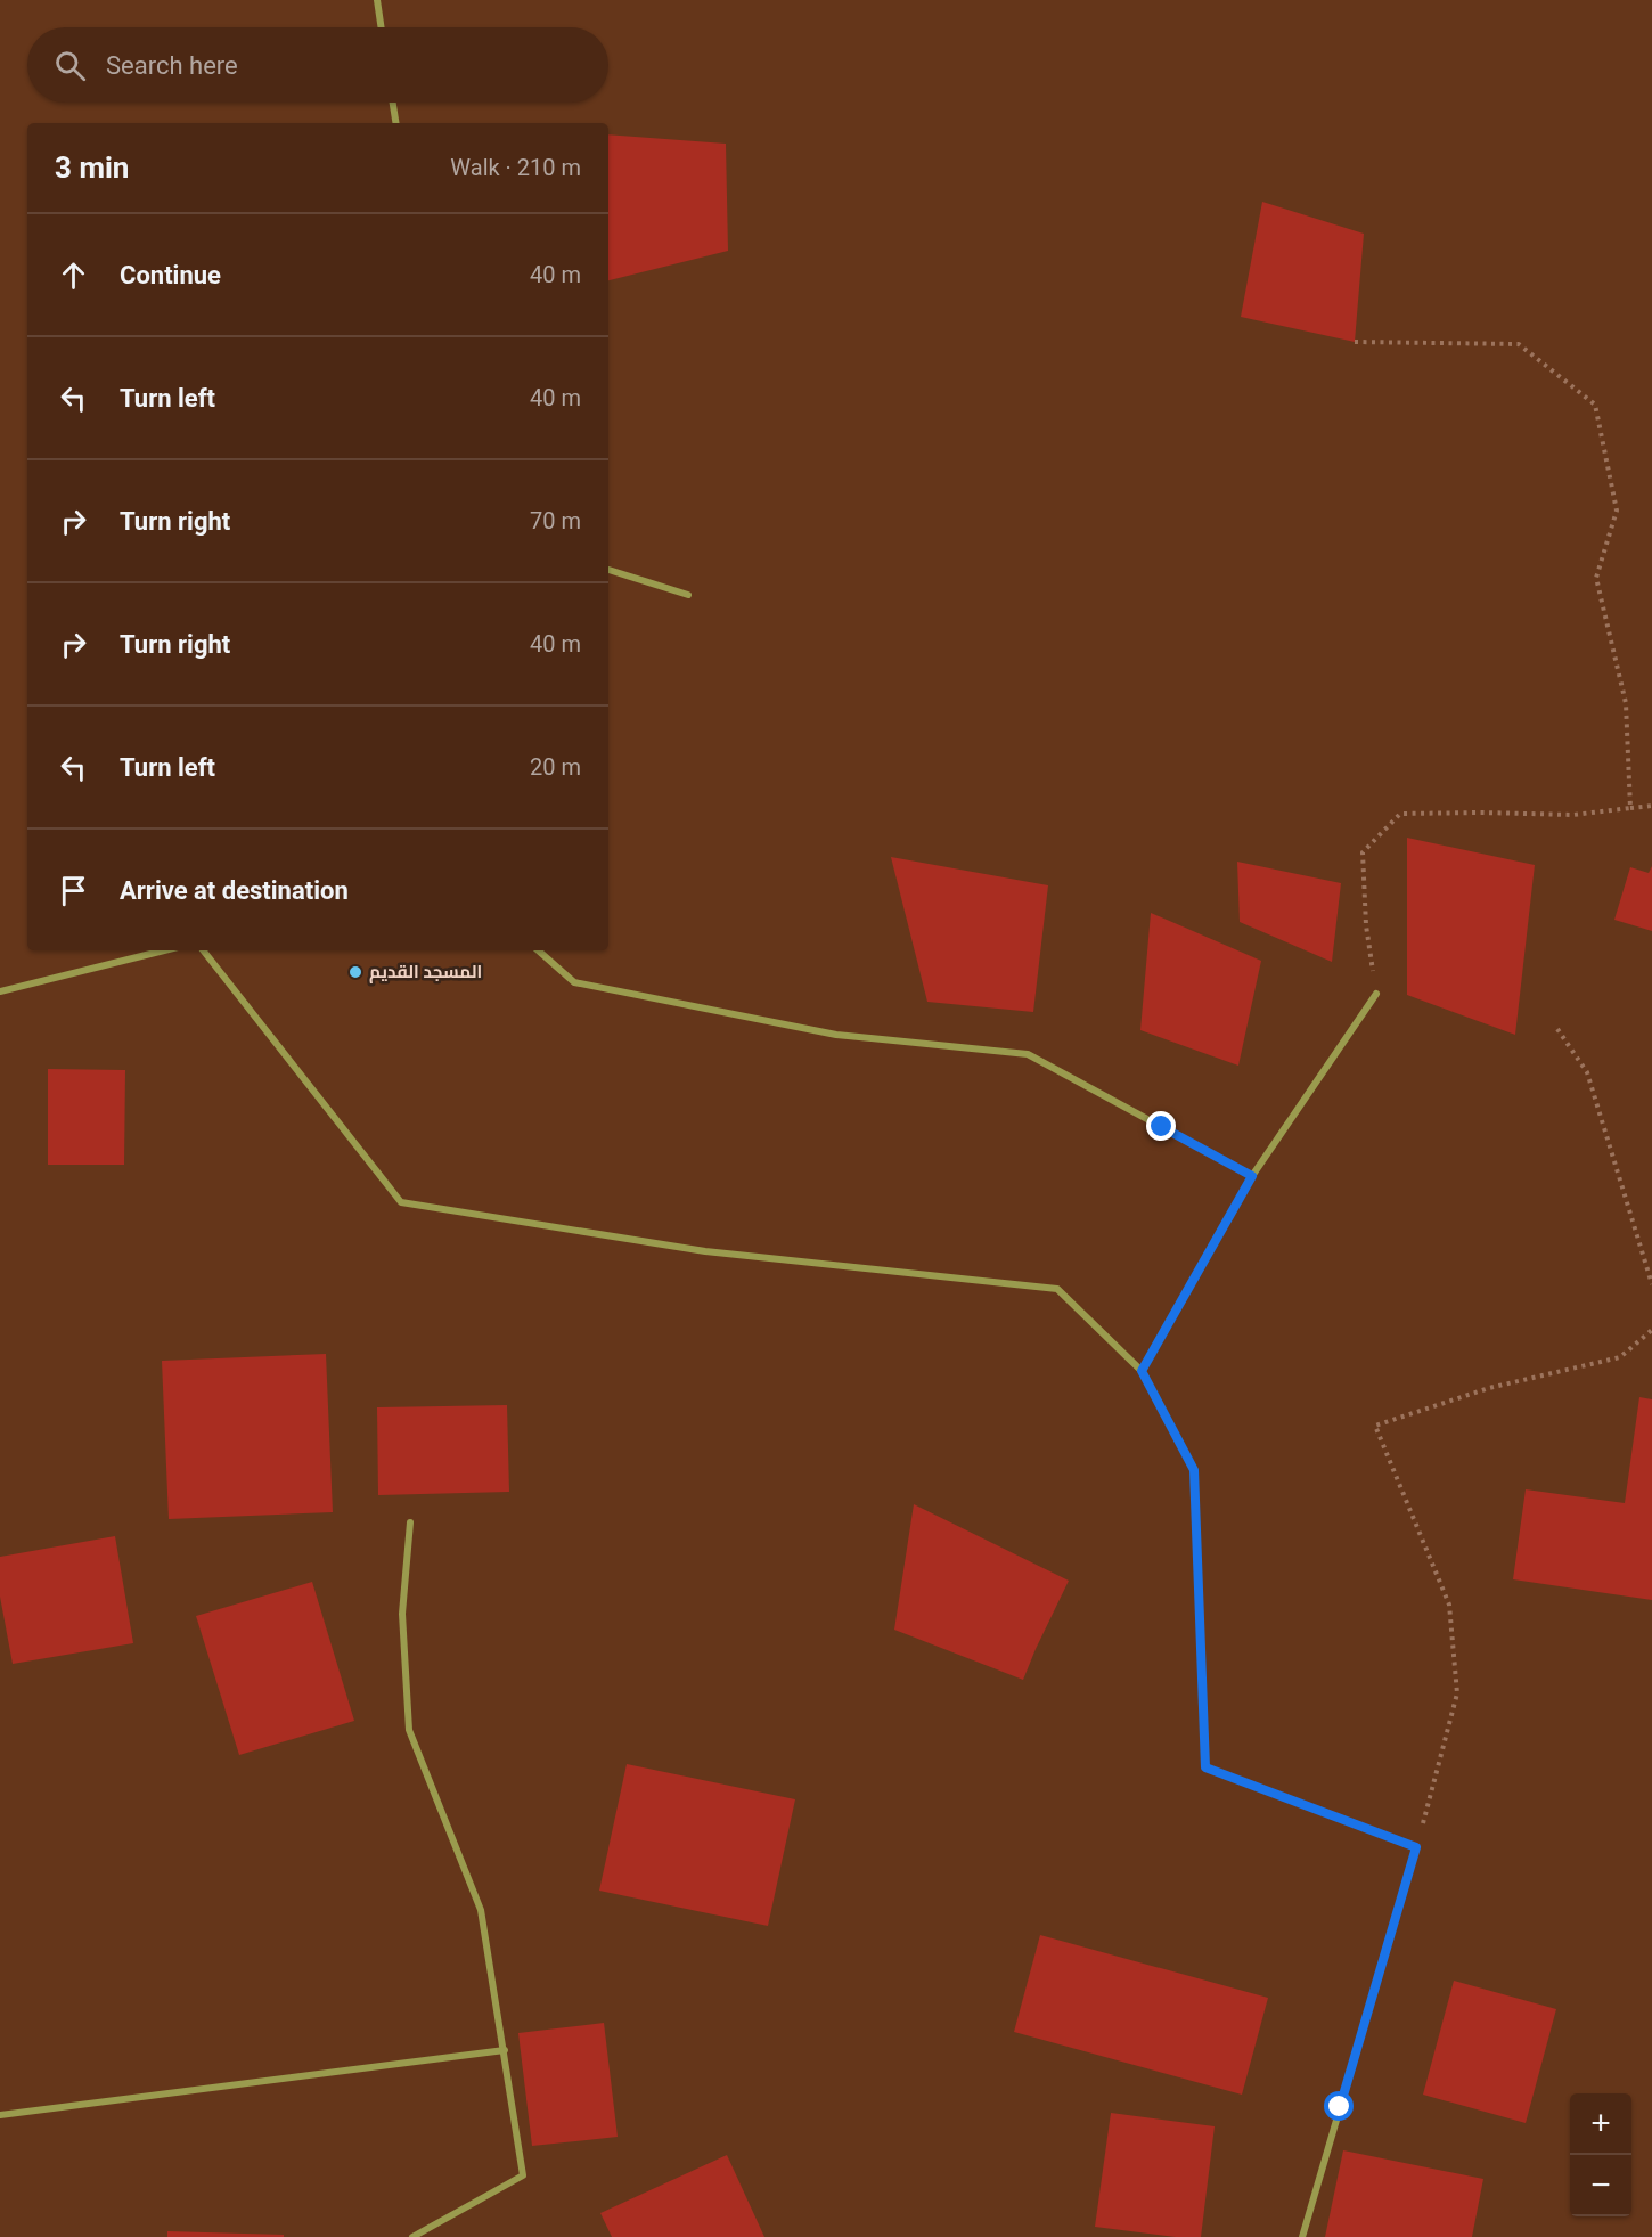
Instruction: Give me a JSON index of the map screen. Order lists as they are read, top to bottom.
{
  "places": ["المسجد القديم"],
  "page": {
    "search": "Search here",
    "heading": ["3 min", "Walk · 210 m"],
    "list": [
      ["Continue", "40 m"],
      ["Turn left", "40 m"],
      ["Turn right", "70 m"],
      ["Turn right", "40 m"],
      ["Turn left", "20 m"],
      "Arrive at destination"
    ],
    "map_buttons": ["+", "−"]
  }
}
